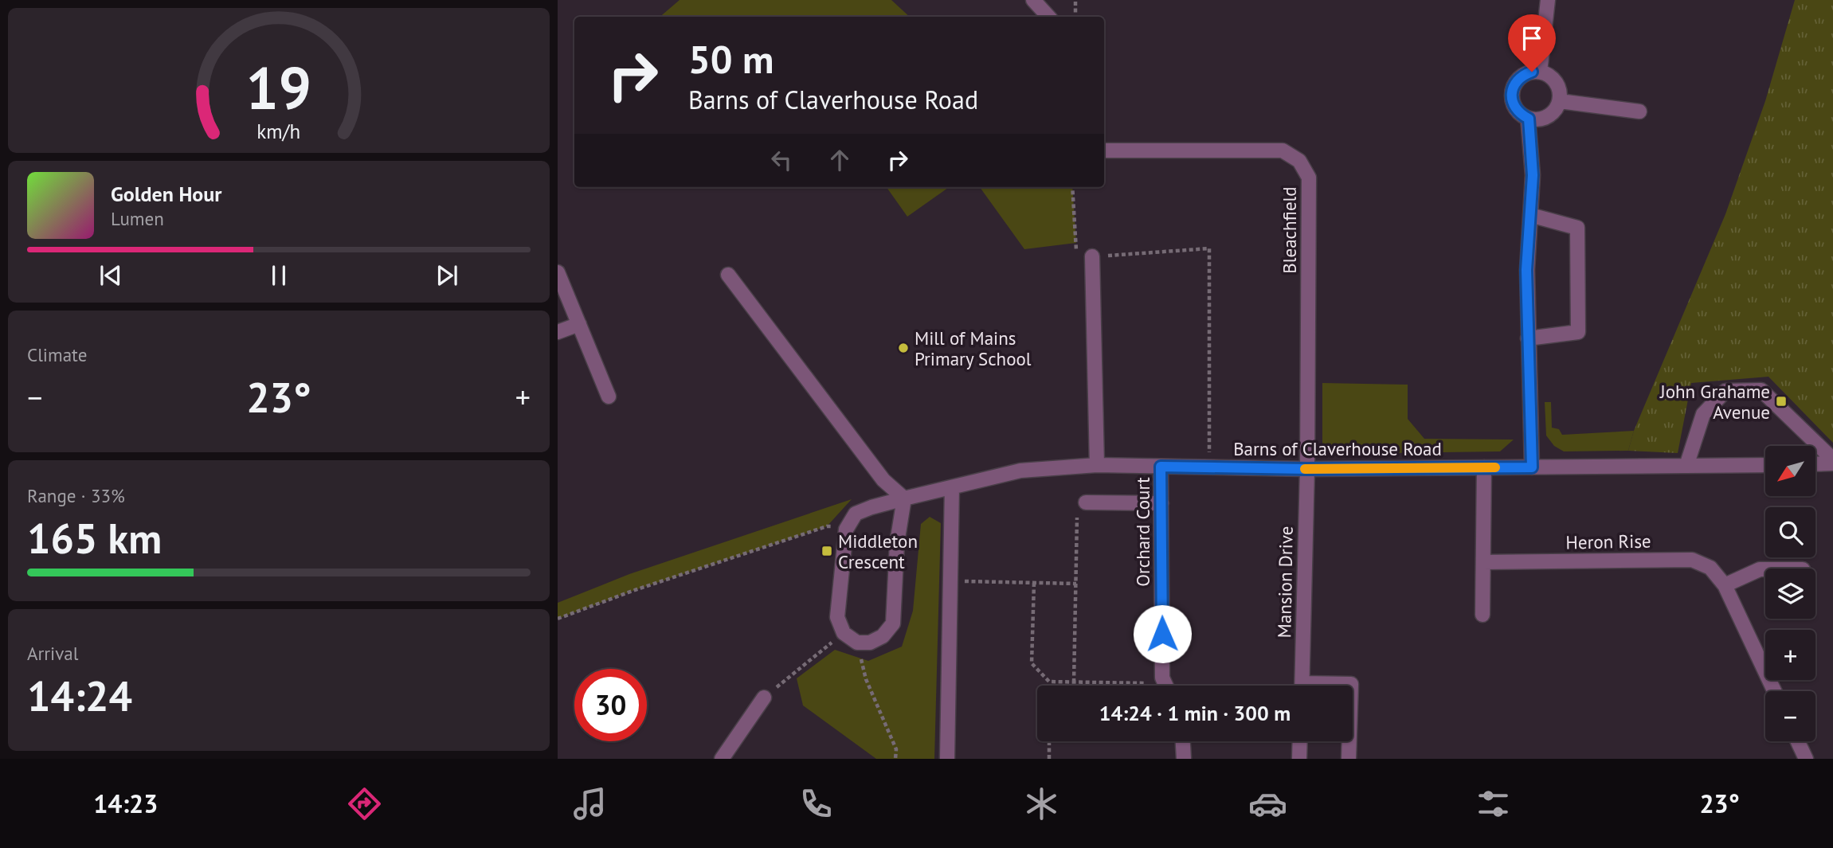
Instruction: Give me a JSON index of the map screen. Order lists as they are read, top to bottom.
{
  "streets": {
    "street": [
      "Bleachfield",
      "Barns of Claverhouse Road",
      "Orchard Court",
      "Heron Rise",
      "Mansion Drive"
    ]
  },
  "crossings": [
    ["Bleachfield", "Barns of Claverhouse Road"],
    ["Bleachfield", "Mansion Drive"],
    ["Barns of Claverhouse Road", "Orchard Court"],
    ["Barns of Claverhouse Road", "Mansion Drive"]
  ],
  "places": {
    "other": ["Mill of Mains Primary School"],
    "transit": ["John Grahame Avenue", "Middleton Crescent"]
  },
  "north": "bottom left",
  "page": {
    "turn": ["50 m", "Barns of Claverhouse Road"],
    "song": ["Golden Hour", "Lumen"],
    "tile": [
      "Climate",
      ["Range · 33%", "165 km"],
      ["Arrival", "14:24"]
    ],
    "heat": ["−", "23°", "+"],
    "map_buttons": ["+", "−"],
    "limit": "30",
    "trip": "14:24 · 1 min · 300 m",
    "tabs": ["14:23", "23°"],
    "gauge": ["19", "km/h"]
  }
}
